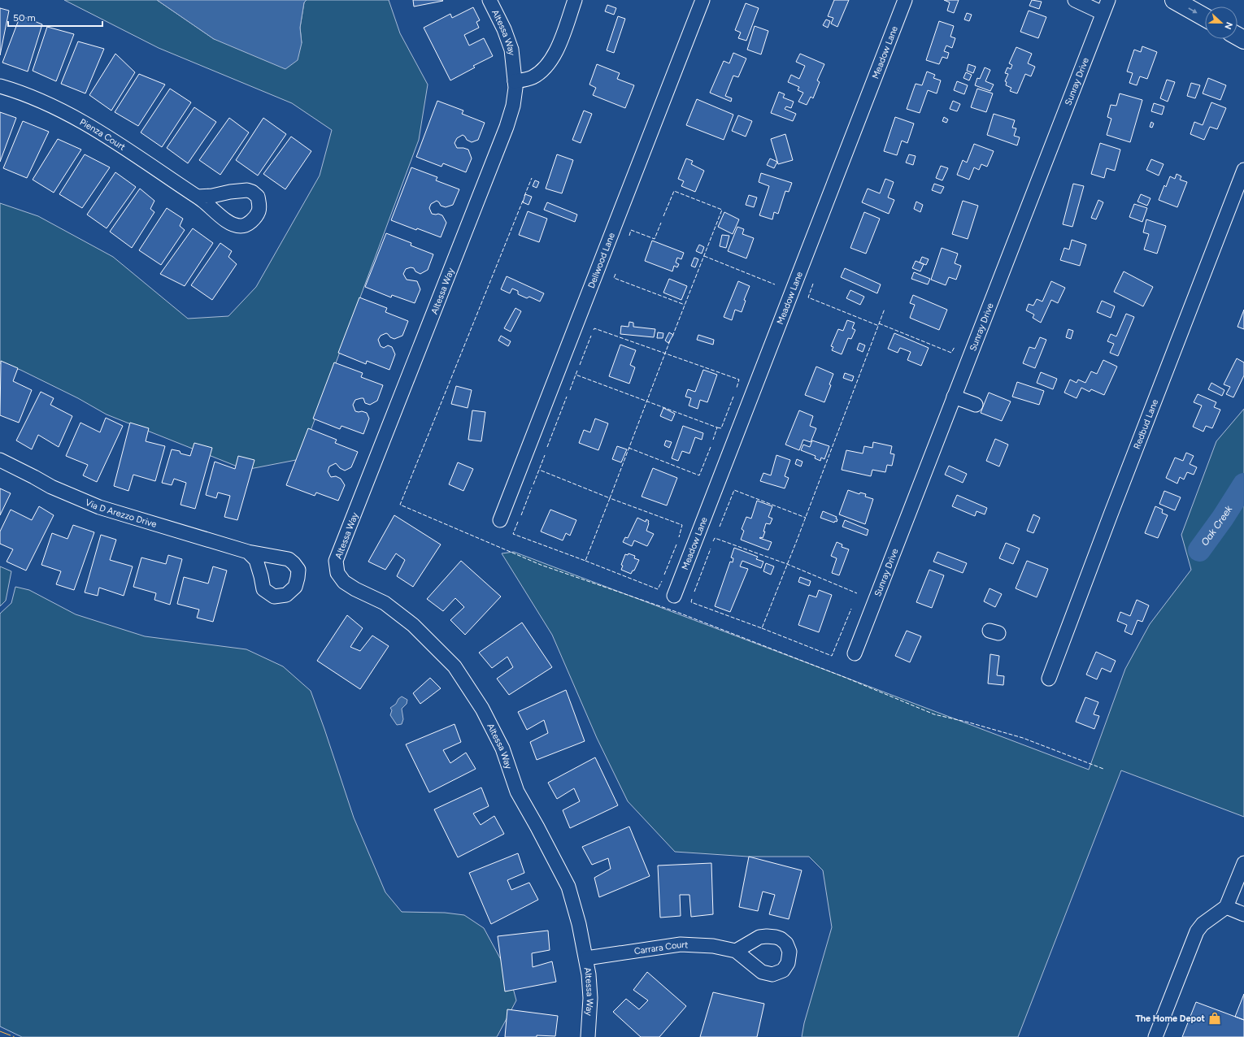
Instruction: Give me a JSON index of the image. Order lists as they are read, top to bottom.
{
  "streets": {
    "street": [
      "Altessa Way",
      "Meadow Lane",
      "Sunray Drive",
      "Pienza Court",
      "Dellwood Lane",
      "Redbud Lane",
      "Via D Arezzo Drive",
      "Carrara Court"
    ]
  },
  "crossings": [
    ["Altessa Way", "Carrara Court"]
  ],
  "water": ["Oak Creek"],
  "places": {
    "shop": ["The Home Depot"]
  },
  "scale_bar": "50 m",
  "north": "right"
}
